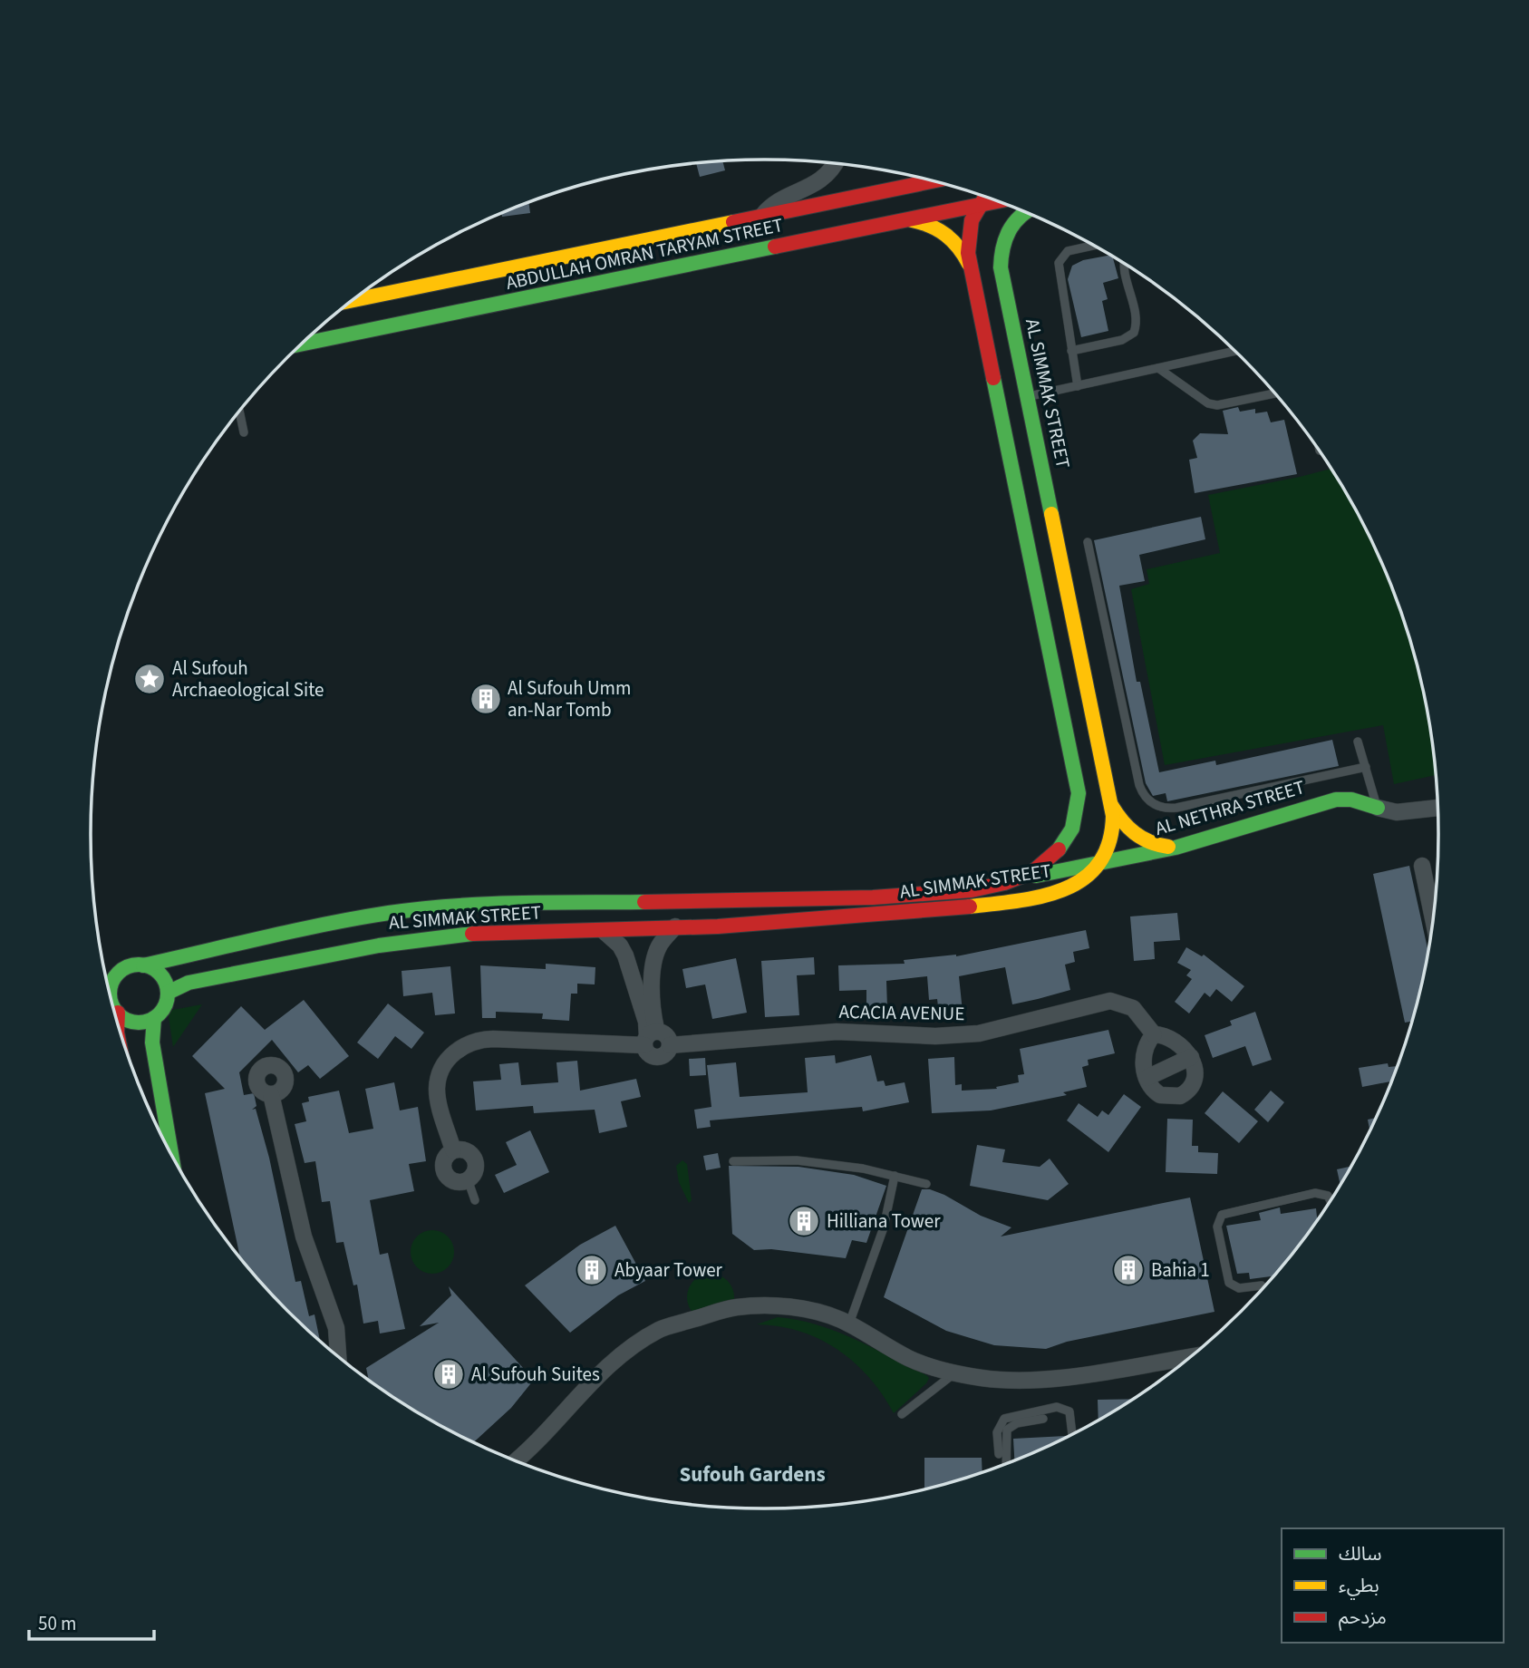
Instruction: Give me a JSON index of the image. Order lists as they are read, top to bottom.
{
  "streets": {
    "street": [
      "ABDULLAH OMRAN TARYAM STREET",
      "AL SIMMAK STREET",
      "AL NETHRA STREET",
      "ACACIA AVENUE"
    ]
  },
  "crossings": [
    ["ABDULLAH OMRAN TARYAM STREET", "AL SIMMAK STREET"],
    ["AL SIMMAK STREET", "AL NETHRA STREET"]
  ],
  "districts": ["Sufouh Gardens"],
  "places": {
    "place": ["Al Sufouh Archaeological Site"],
    "building": [
      "Al Sufouh Umm an-Nar Tomb",
      "Hilliana Tower",
      "Abyaar Tower",
      "Bahia 1",
      "Al Sufouh Suites"
    ]
  },
  "legend": ["سالك", "بطيء", "مزدحم"],
  "scale_bar": "50 m"
}
